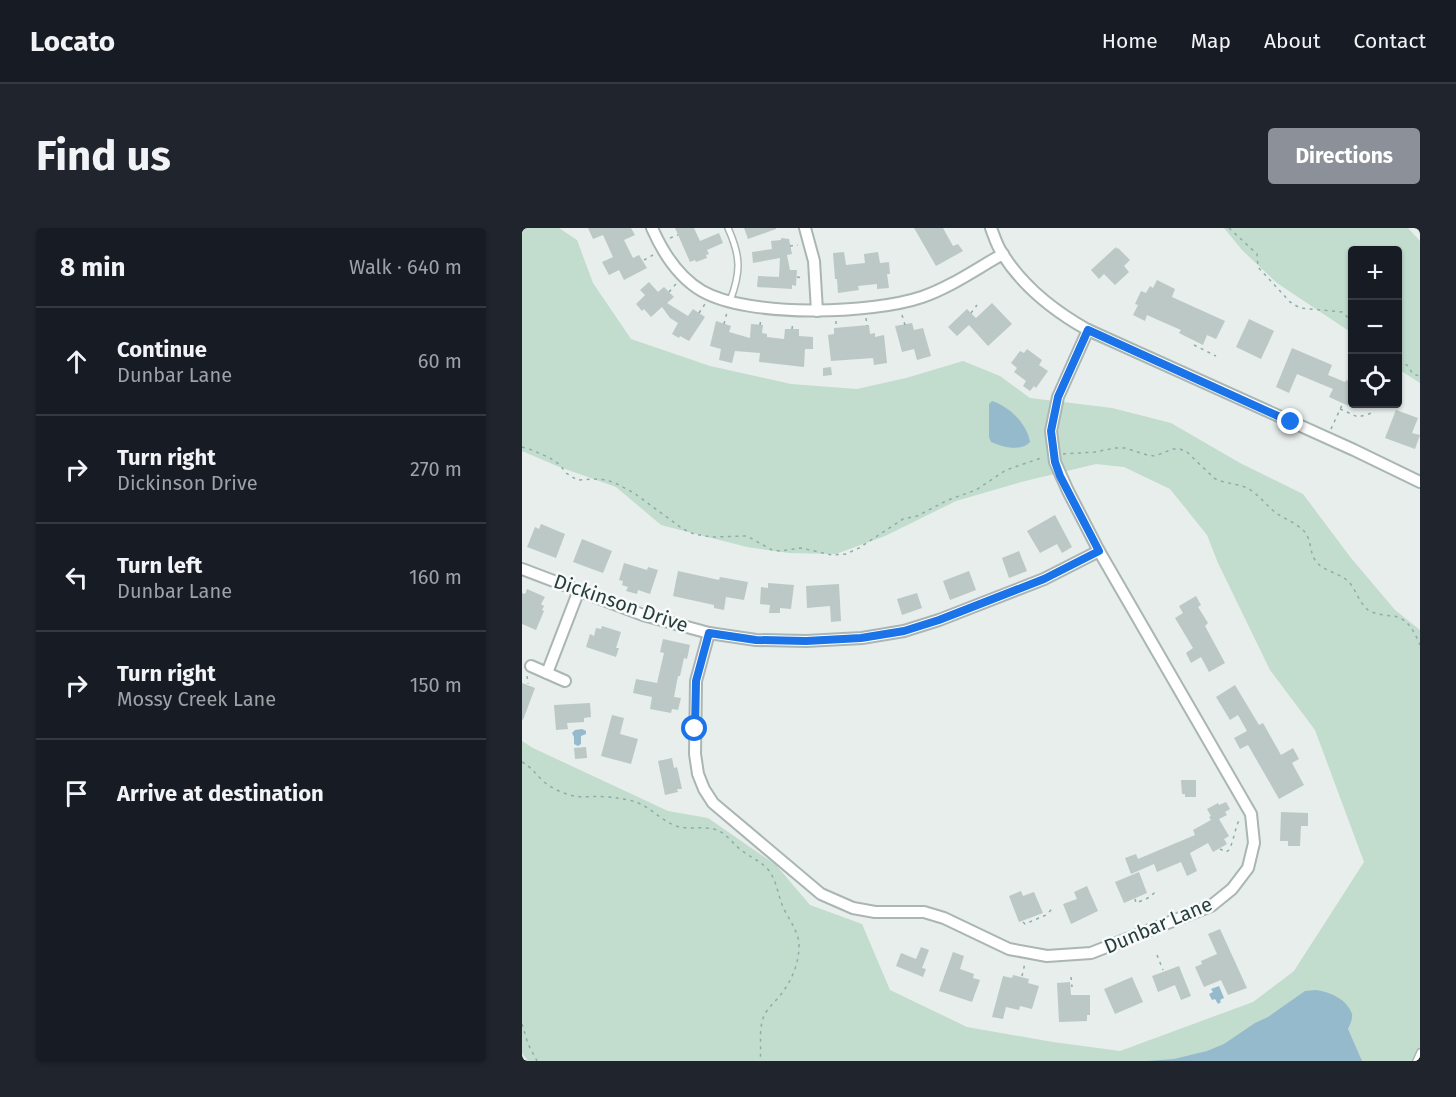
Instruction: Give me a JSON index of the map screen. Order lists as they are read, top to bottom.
{
  "streets": {
    "street": ["Dickinson Drive", "Dunbar Lane"]
  },
  "crossings": [
    ["Dickinson Drive", "Dunbar Lane"]
  ],
  "page": {
    "header": "Locato",
    "nav": [
      "Home",
      "Map",
      "About",
      "Contact"
    ],
    "buttons": "Directions",
    "title": "Find us",
    "heading": ["8 min", "Walk · 640 m"],
    "map_buttons": ["+", "−"],
    "list": [
      ["Continue", "Dunbar Lane", "60 m"],
      ["Turn right", "Dickinson Drive", "270 m"],
      ["Turn left", "Dunbar Lane", "160 m"],
      ["Turn right", "Mossy Creek Lane", "150 m"],
      "Arrive at destination"
    ]
  }
}
